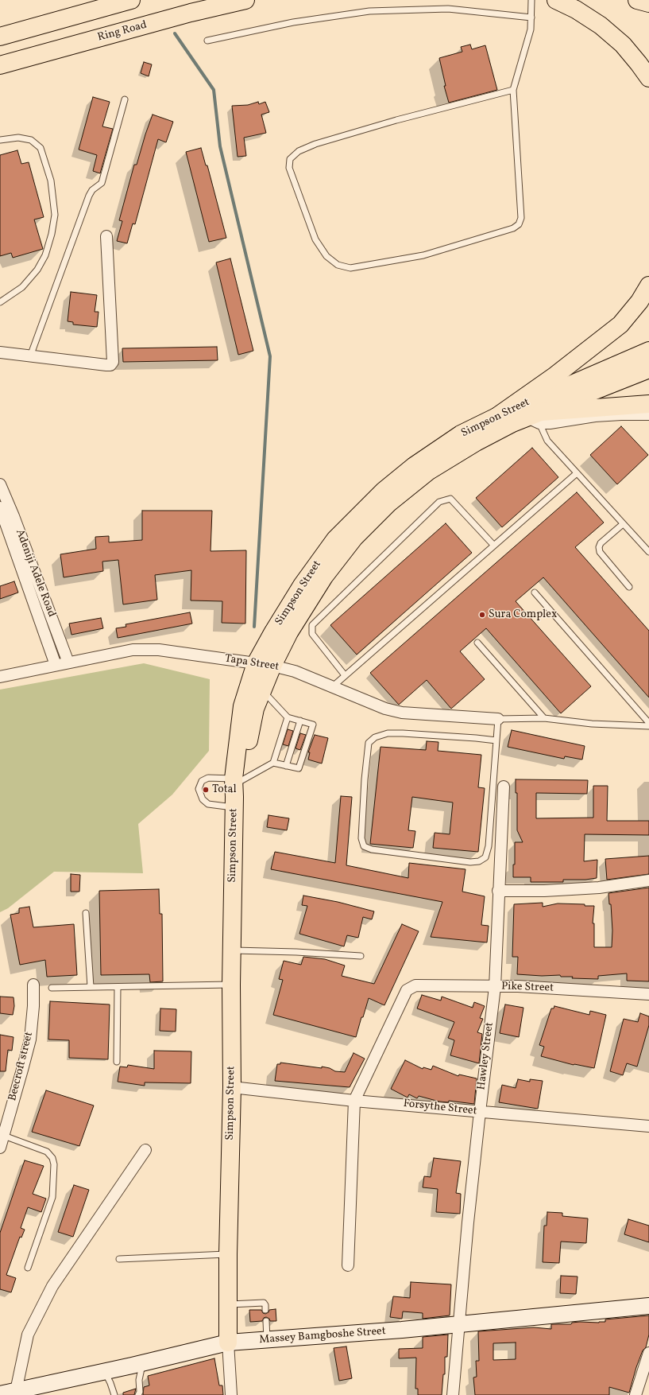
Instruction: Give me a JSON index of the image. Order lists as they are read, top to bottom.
{
  "streets": {
    "main road": ["Ring Road", "Simpson Street", "Massey Bamgboshe Street"],
    "street": [
      "Adeniji Adele Road",
      "Tapa Street",
      "Pike Street",
      "Hawley Street",
      "Beecroft street",
      "Forsythe Street"
    ]
  },
  "crossings": [
    ["Simpson Street", "Tapa Street"],
    ["Simpson Street", "Forsythe Street"],
    ["Simpson Street", "Massey Bamgboshe Street"],
    ["Adeniji Adele Road", "Tapa Street"],
    ["Pike Street", "Hawley Street"],
    ["Pike Street", "Forsythe Street"],
    ["Hawley Street", "Forsythe Street"],
    ["Hawley Street", "Massey Bamgboshe Street"]
  ],
  "places": ["Sura Complex", "Total"]
}
